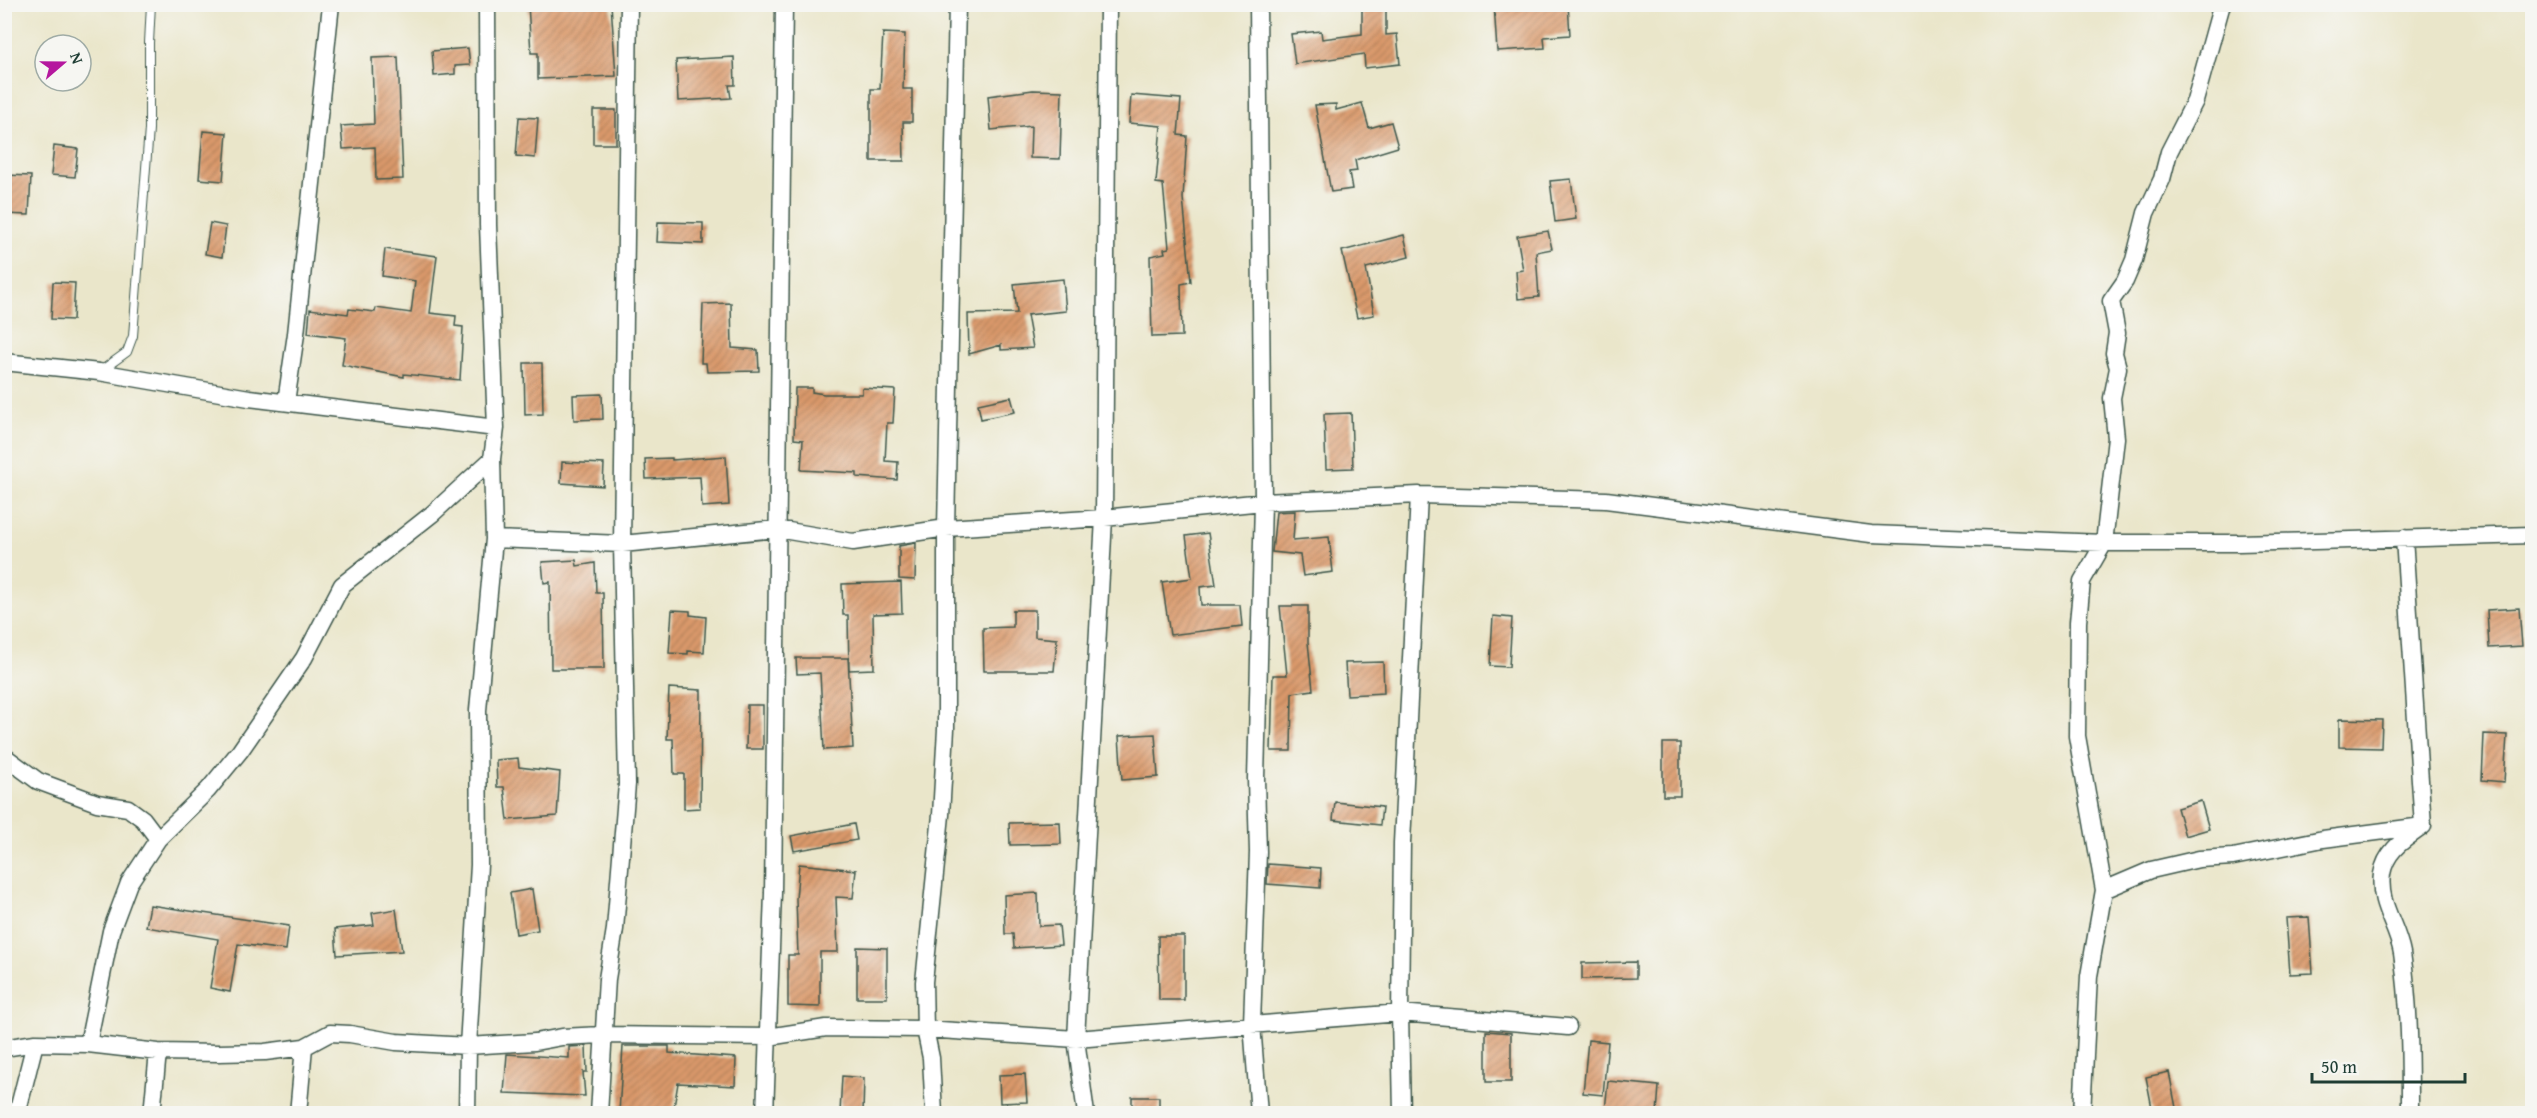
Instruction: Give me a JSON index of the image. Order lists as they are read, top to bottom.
{
  "scale_bar": "50 m",
  "north": "right"
}
